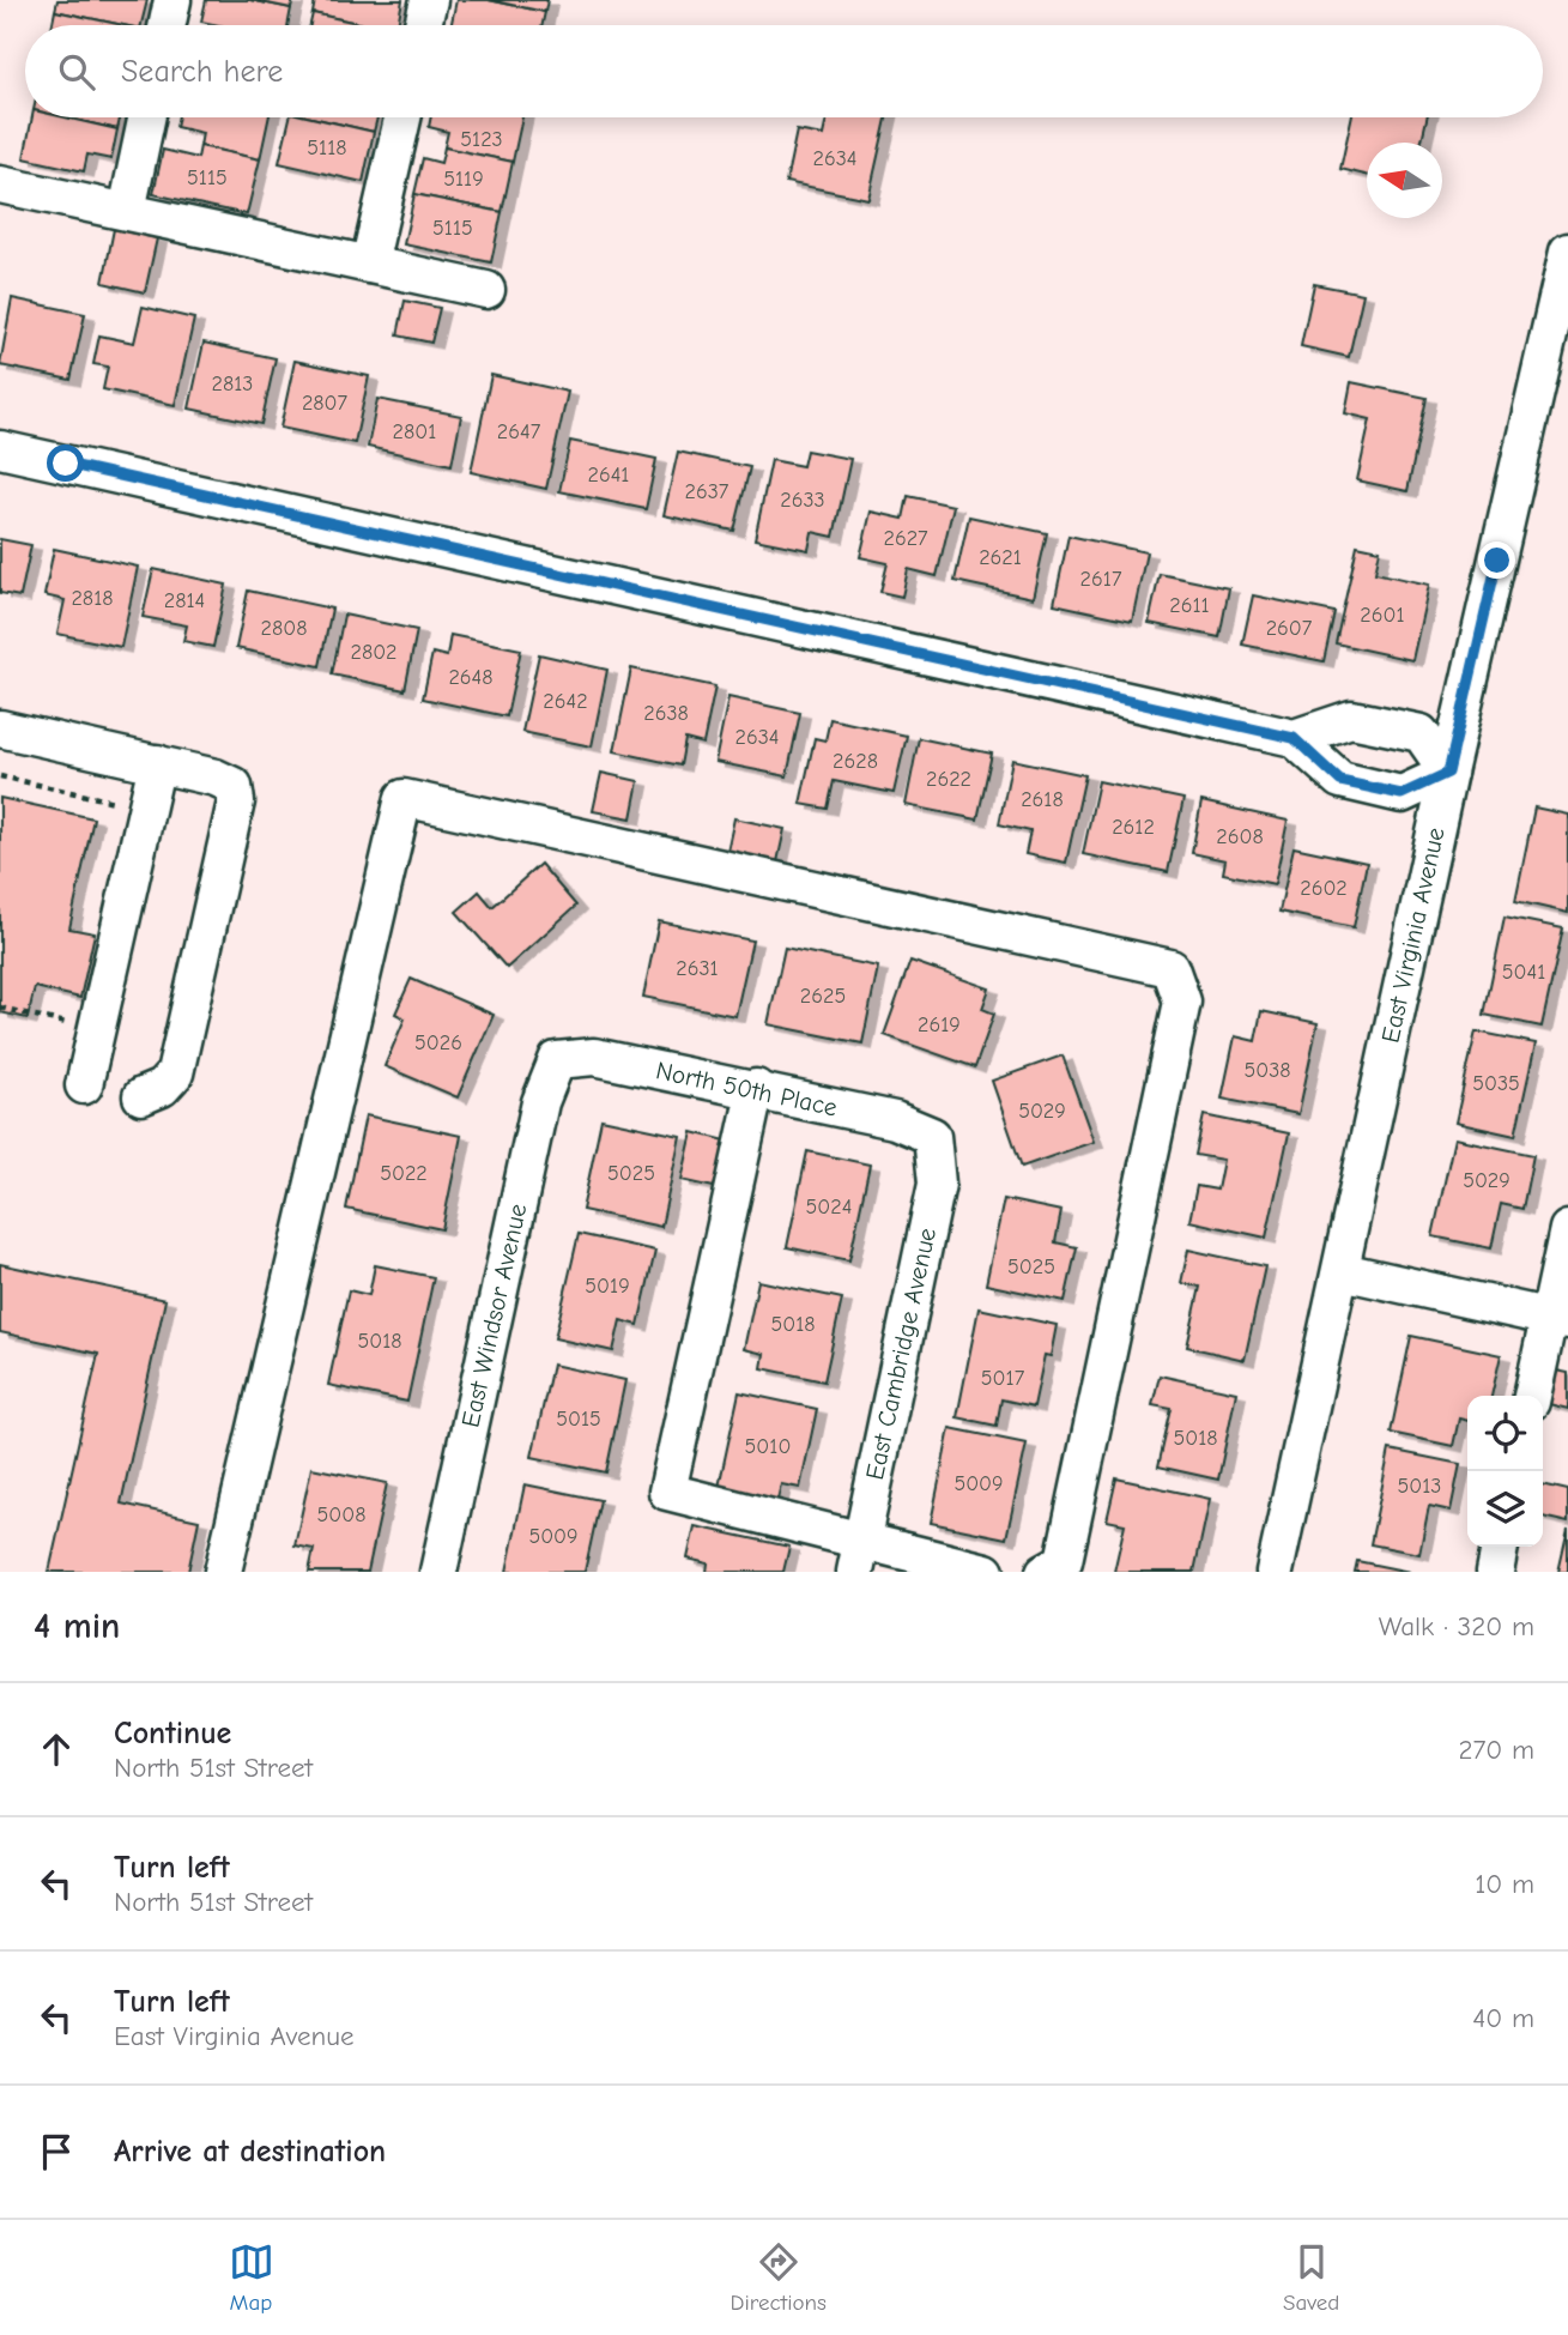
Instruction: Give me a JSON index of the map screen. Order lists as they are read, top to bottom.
{
  "streets": {
    "street": [
      "East Virginia Avenue",
      "North 50th Place",
      "East Windsor Avenue",
      "East Cambridge Avenue"
    ]
  },
  "crossings": [
    ["North 50th Place", "East Windsor Avenue"],
    ["North 50th Place", "East Cambridge Avenue"]
  ],
  "house_numbers": [
    "5123",
    "5118",
    "2634",
    "5115",
    "5119",
    "5115",
    "2813",
    "2807",
    "2801",
    "2647",
    "2641",
    "2637",
    "2633",
    "2627",
    "2621",
    "2617",
    "2818",
    "2814",
    "2611",
    "2601",
    "2808",
    "2607",
    "2802",
    "2648",
    "2642",
    "2638",
    "2634",
    "2628",
    "2622",
    "2618",
    "2612",
    "2608",
    "2602",
    "2631",
    "5041",
    "2625",
    "2619",
    "5026",
    "5038",
    "5035",
    "5029",
    "5022",
    "5025",
    "5029",
    "5024",
    "5025",
    "5019",
    "5018",
    "5018",
    "5017",
    "5015",
    "5018",
    "5010",
    "5009",
    "5013",
    "5008",
    "5009"
  ],
  "north": "left",
  "page": {
    "search": "Search here",
    "heading": ["4 min", "Walk · 320 m"],
    "list": [
      ["Continue", "North 51st Street", "270 m"],
      ["Turn left", "North 51st Street", "10 m"],
      ["Turn left", "East Virginia Avenue", "40 m"],
      "Arrive at destination"
    ],
    "nav": ["Map", "Directions", "Saved"]
  }
}
